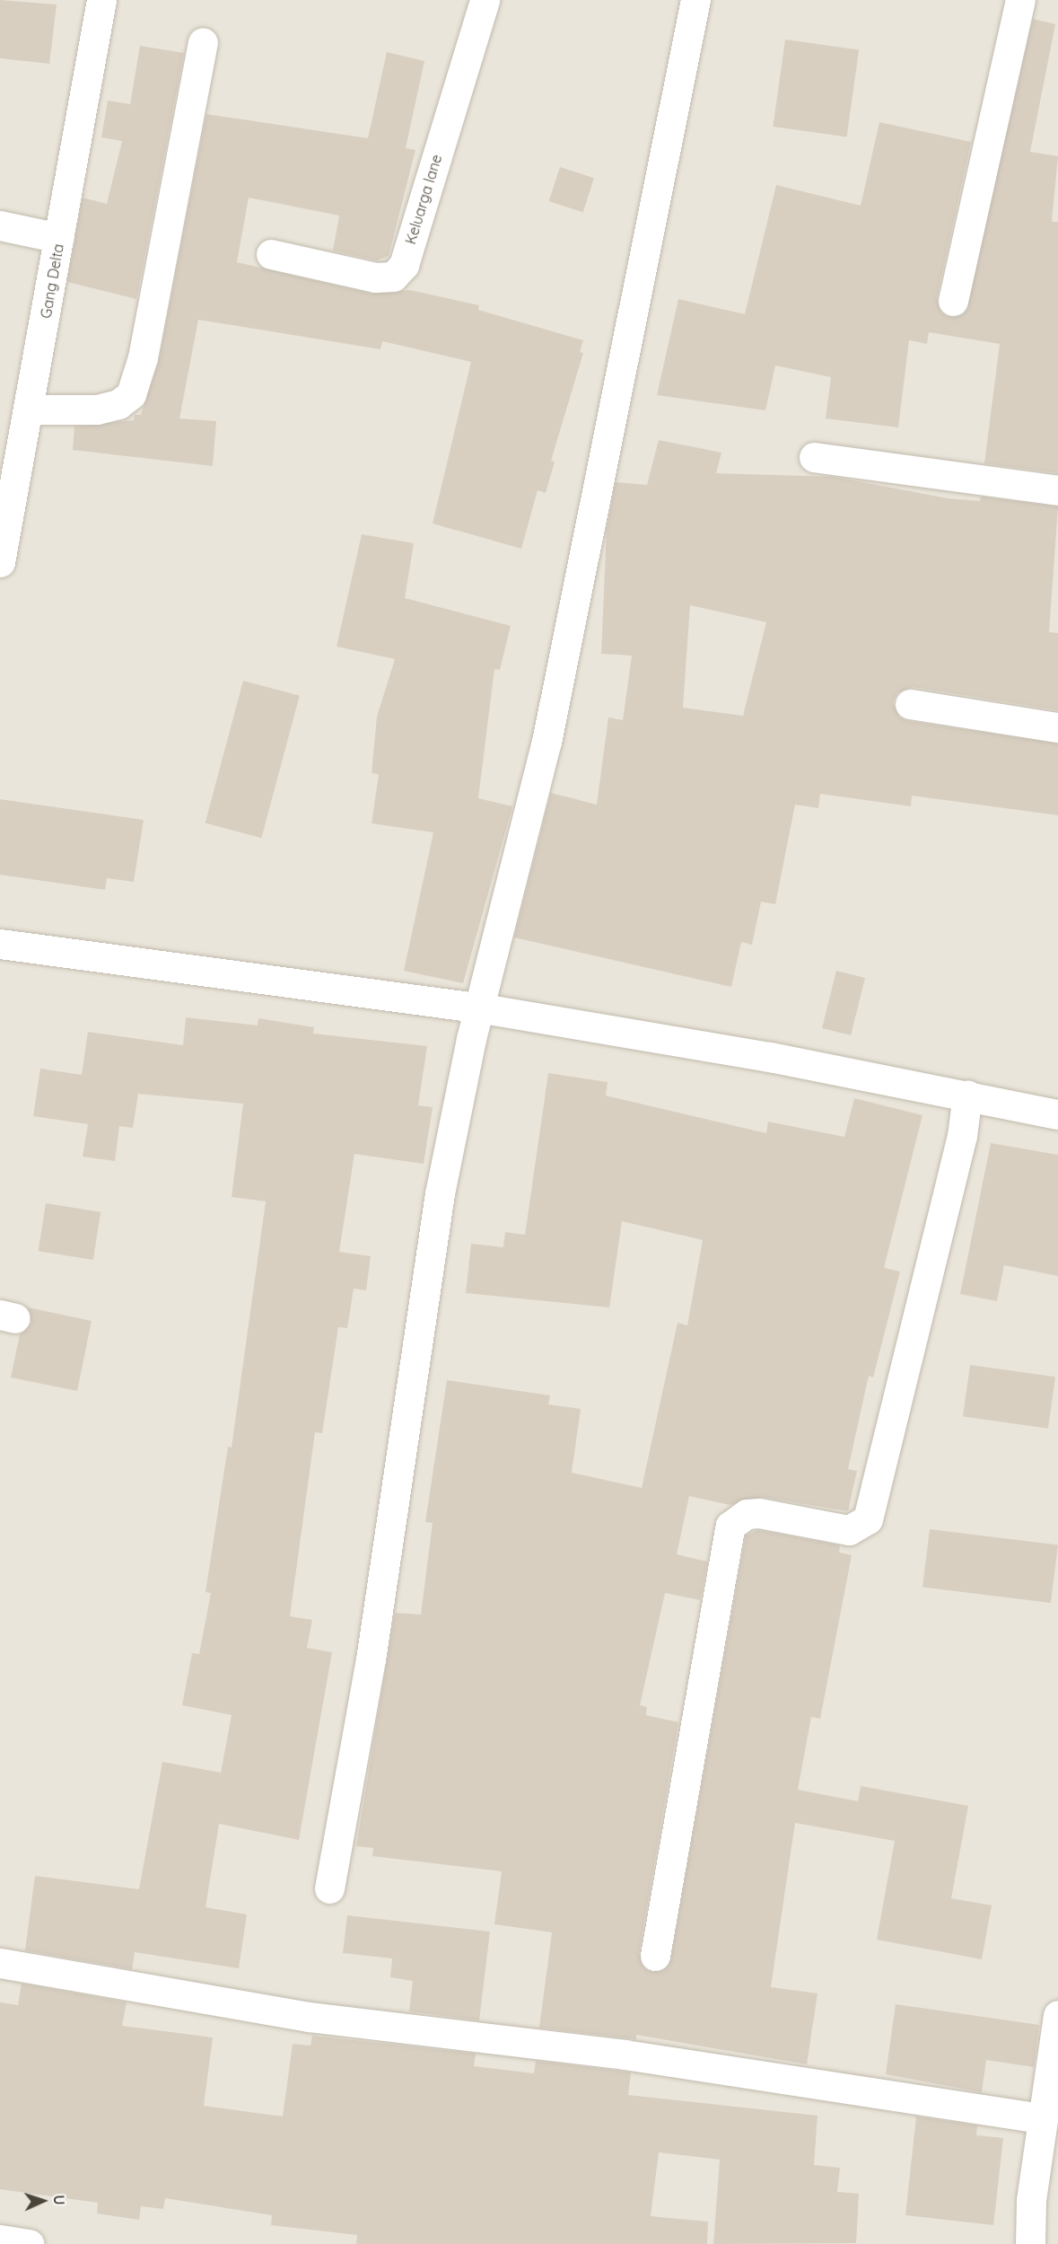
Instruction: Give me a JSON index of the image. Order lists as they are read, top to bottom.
{
  "streets": {
    "street": ["Keluarga lane", "Gang Delta"]
  },
  "north": "right"
}
